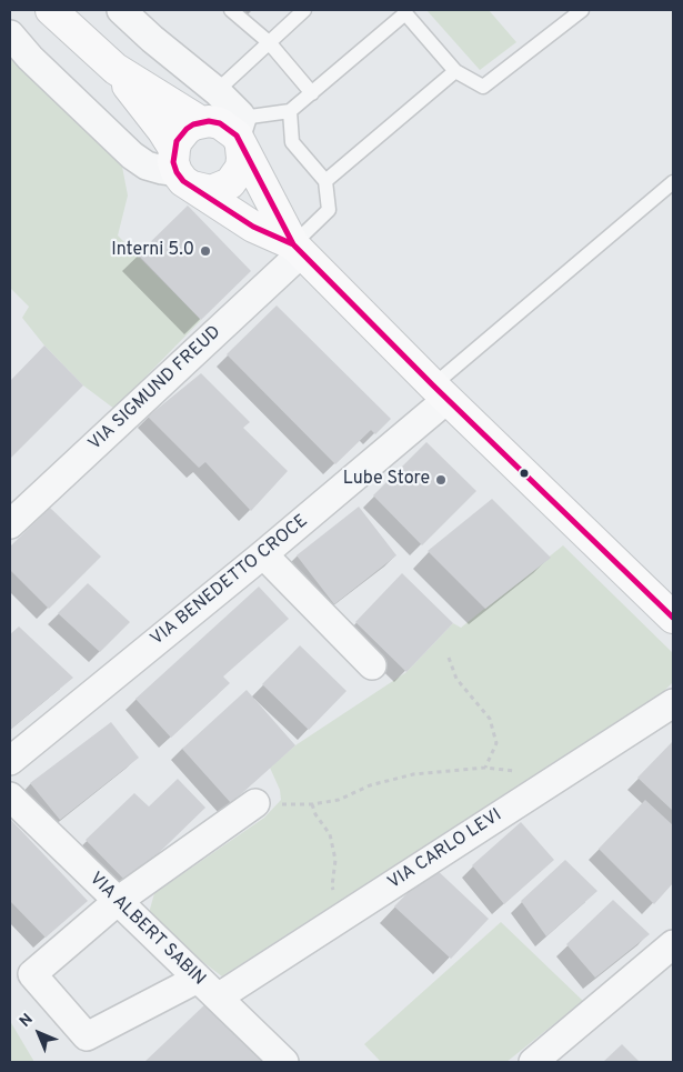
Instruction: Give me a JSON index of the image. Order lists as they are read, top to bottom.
{
  "streets": {
    "street": [
      "VIA SIGMUND FREUD",
      "VIA BENEDETTO CROCE",
      "VIA CARLO LEVI",
      "VIA ALBERT SABIN"
    ]
  },
  "crossings": [
    ["VIA CARLO LEVI", "VIA ALBERT SABIN"]
  ],
  "places": ["Interni 5.0", "Lube Store"],
  "north": "top left"
}
